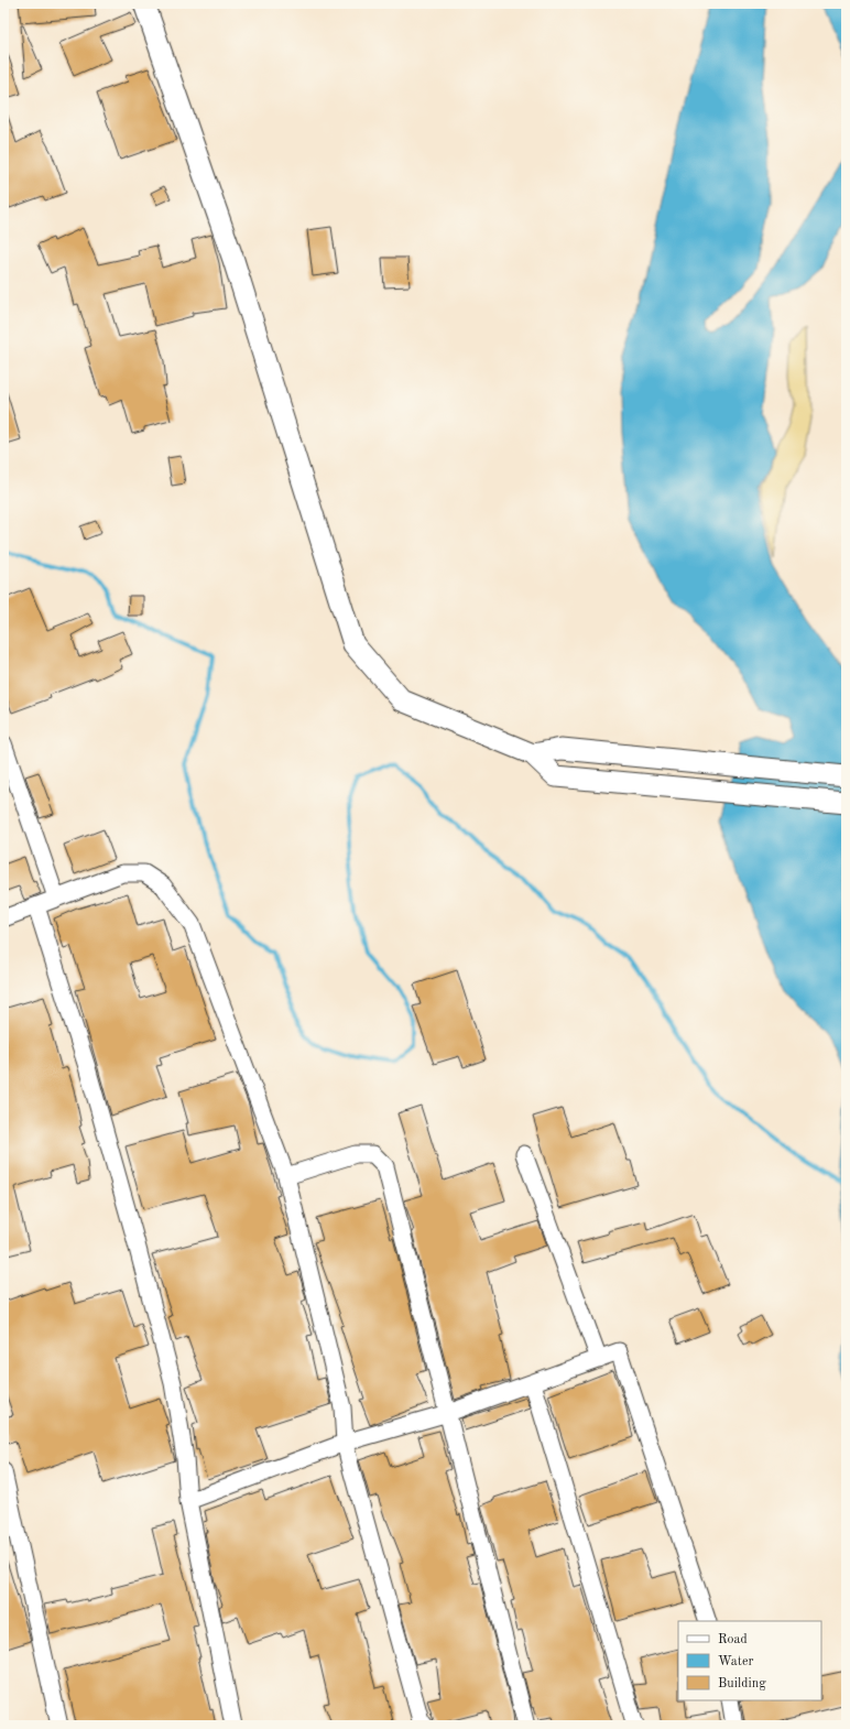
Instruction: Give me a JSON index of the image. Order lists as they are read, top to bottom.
{
  "legend": ["Road", "Water", "Building"]
}
